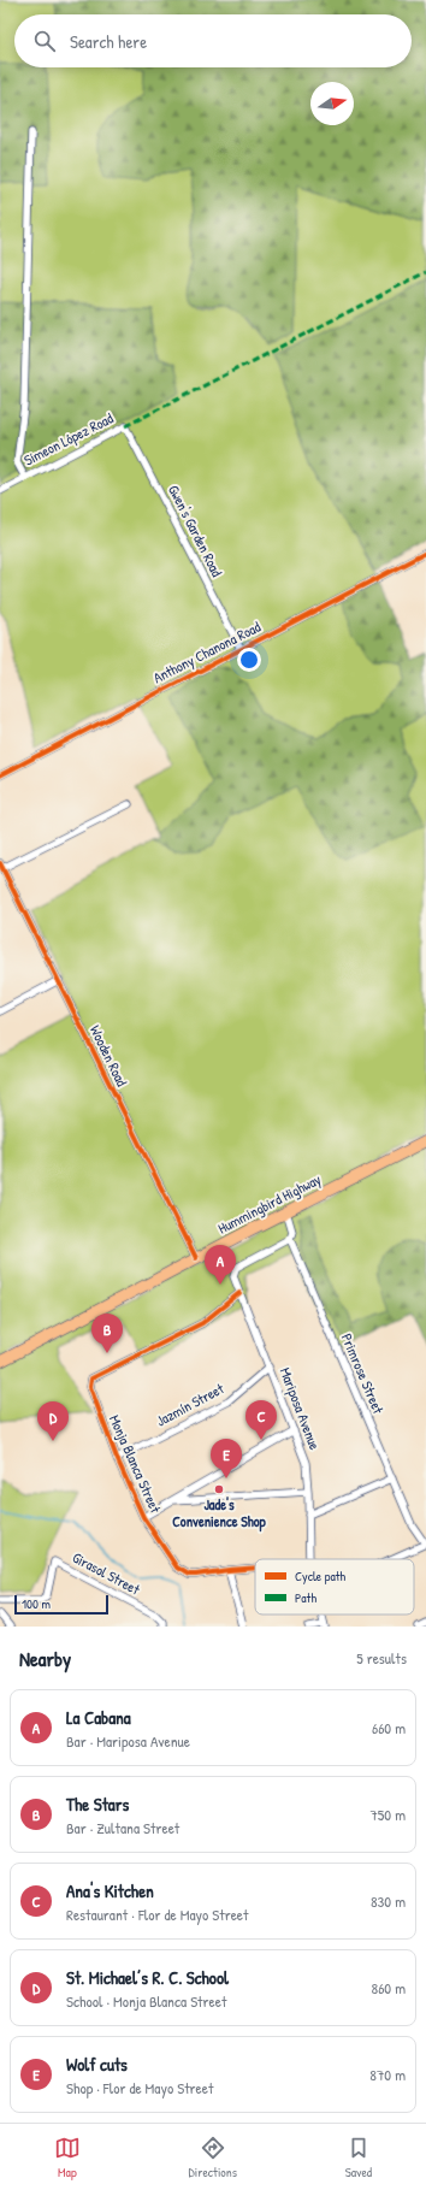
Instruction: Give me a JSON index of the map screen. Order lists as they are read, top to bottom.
{
  "streets": {
    "main road": ["Hummingbird Highway"],
    "street": [
      "Simeon López Road",
      "Gwen's Garden Road",
      "Anthony Chanona Road",
      "Wooden Road",
      "Primrose Street",
      "Jazmín Street",
      "Mariposa Avenue",
      "Monja Blanca Street",
      "Girasol Street"
    ]
  },
  "crossings": [
    ["Simeon López Road", "Gwen's Garden Road"],
    ["Gwen's Garden Road", "Anthony Chanona Road"],
    ["Wooden Road", "Hummingbird Highway"],
    ["Hummingbird Highway", "Primrose Street"],
    ["Primrose Street", "Mariposa Avenue"],
    ["Jazmín Street", "Mariposa Avenue"],
    ["Jazmín Street", "Monja Blanca Street"],
    ["Mariposa Avenue", "Monja Blanca Street"]
  ],
  "places": ["Jade's Convenience Shop"],
  "legend": ["Cycle path", "Path"],
  "scale_bar": "100 m",
  "north": "right",
  "page": {
    "search": "Search here",
    "pins": [
      "A",
      "B",
      "C",
      "D",
      "E"
    ],
    "scale": "100 m",
    "heading": ["Nearby", "5 results"],
    "list": [
      {
        "mark": "A",
        "name": "La Cabana",
        "note": "Bar · Mariposa Avenue",
        "value": "660 m"
      },
      {
        "mark": "B",
        "name": "The Stars",
        "note": "Bar · Zultana Street",
        "value": "750 m"
      },
      {
        "mark": "C",
        "name": "Ana's Kitchen",
        "note": "Restaurant · Flor de Mayo Street",
        "value": "830 m"
      },
      {
        "mark": "D",
        "name": "St. Michael’s R. C. School",
        "note": "School · Monja Blanca Street",
        "value": "860 m"
      },
      {
        "mark": "E",
        "name": "Wolf cuts",
        "note": "Shop · Flor de Mayo Street",
        "value": "870 m"
      }
    ],
    "nav": ["Map", "Directions", "Saved"]
  }
}
